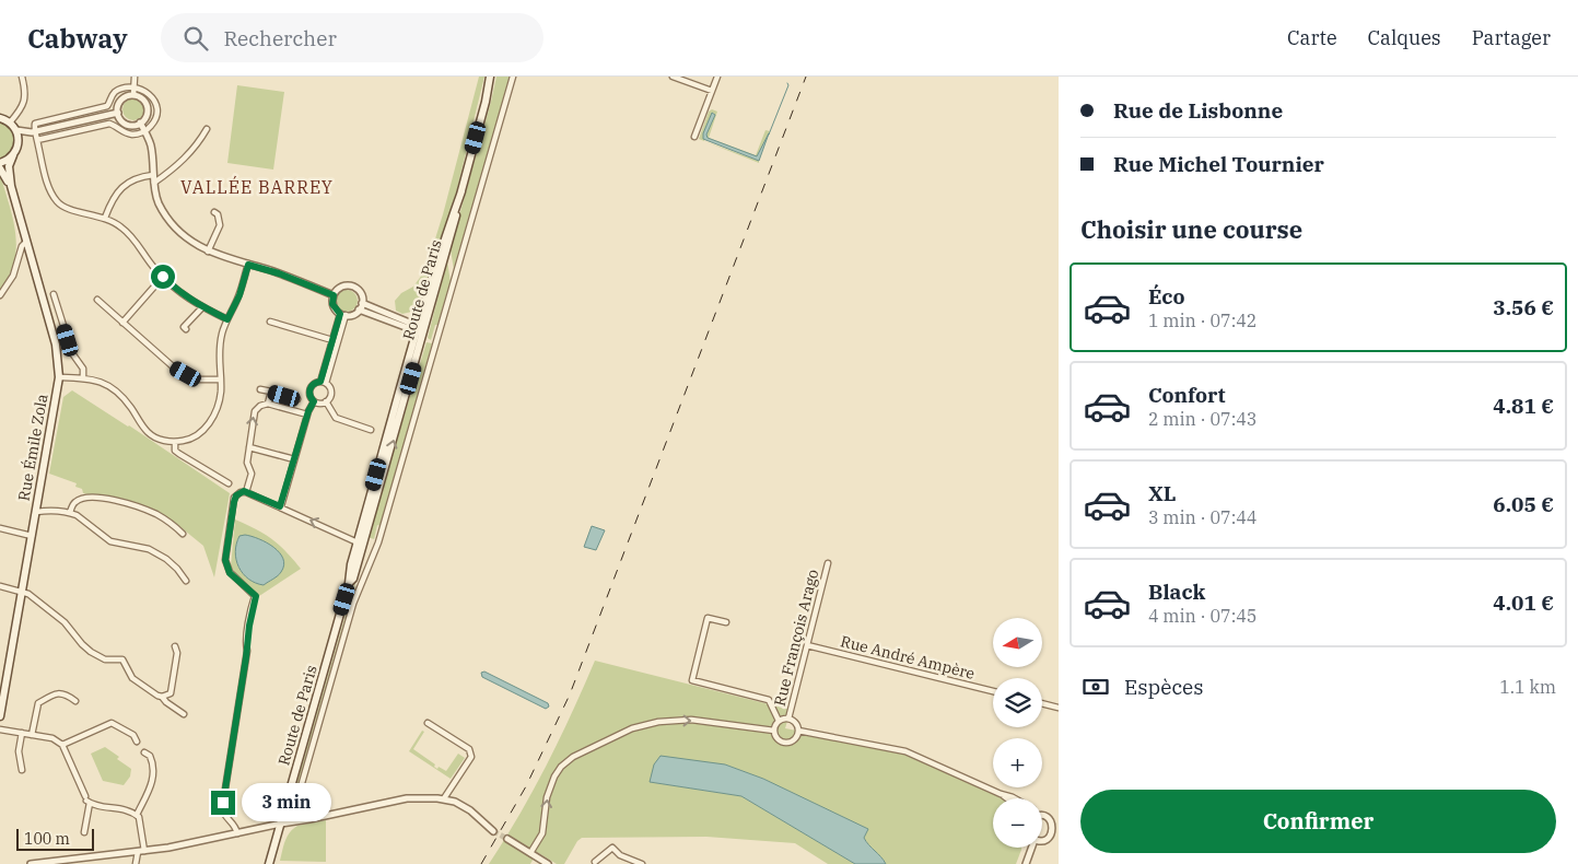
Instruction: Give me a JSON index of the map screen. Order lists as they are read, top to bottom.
{
  "streets": {
    "main road": ["Route de Paris", "Rue Émile Zola"],
    "street": ["Rue François Arago", "Rue André Ampère"]
  },
  "crossings": [
    ["Rue François Arago", "Rue André Ampère"]
  ],
  "districts": ["VALLÉE BARREY"],
  "scale_bar": "100 m",
  "north": "left",
  "page": {
    "header": "Cabway",
    "search": "Rechercher",
    "nav": ["Carte", "Calques", "Partager"],
    "banner": ["Rue de Lisbonne", "Rue Michel Tournier"],
    "heading": "Choisir une course",
    "list": [
      {
        "name": "Éco",
        "note": "1 min · 07:42",
        "value": "3.56 €"
      },
      {
        "name": "Confort",
        "note": "2 min · 07:43",
        "value": "4.81 €"
      },
      {
        "name": "XL",
        "note": "3 min · 07:44",
        "value": "6.05 €"
      },
      {
        "name": "Black",
        "note": "4 min · 07:45",
        "value": "4.01 €"
      }
    ],
    "map_buttons": ["+", "−"],
    "pay": ["Espèces", "1.1 km"],
    "buttons": "Confirmer",
    "bubble": "3 min",
    "scale": "100 m"
  }
}
